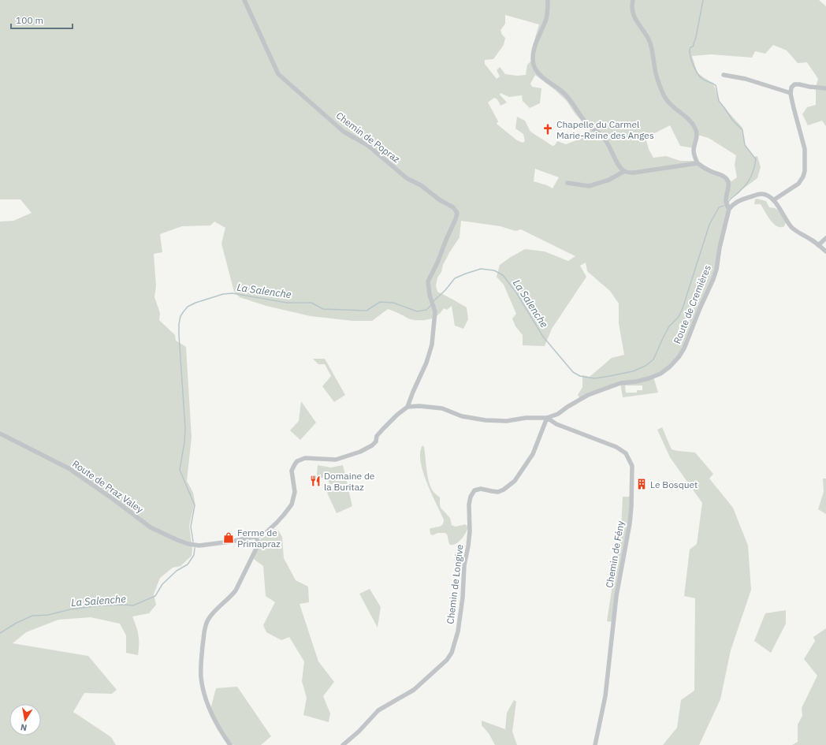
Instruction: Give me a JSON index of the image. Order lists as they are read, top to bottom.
{
  "streets": {
    "street": [
      "Chemin de Popraz",
      "Route de Cremières",
      "Route de Praz Valey",
      "Chemin de Fény",
      "Chemin de Longive"
    ]
  },
  "crossings": [
    ["Chemin de Popraz", "Route de Praz Valey"],
    ["Route de Cremières", "Chemin de Fény"],
    ["Route de Cremières", "Chemin de Longive"],
    ["Chemin de Fény", "Chemin de Longive"]
  ],
  "water": ["La Salenche"],
  "places": {
    "church": ["Chapelle du Carmel Marie-Reine des Anges"],
    "restaurant": ["Domaine de la Buritaz"],
    "building": ["Le Bosquet"],
    "shop": ["Ferme de Primapraz"]
  },
  "scale_bar": "100 m",
  "north": "bottom"
}
